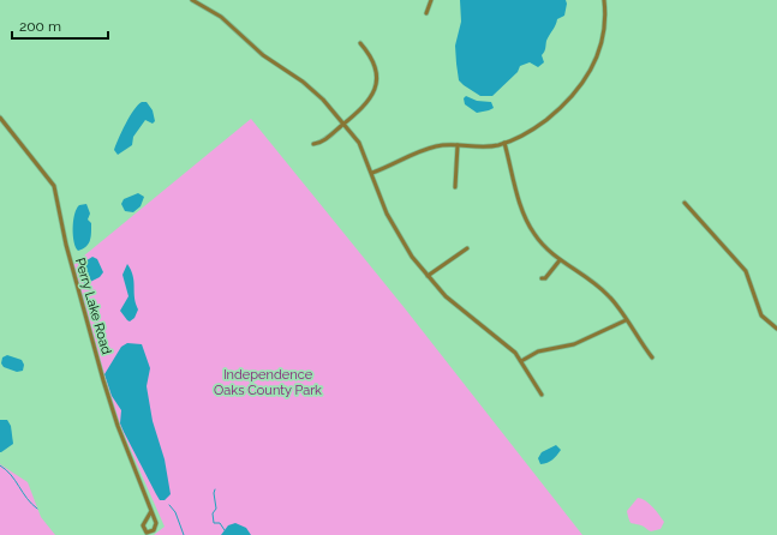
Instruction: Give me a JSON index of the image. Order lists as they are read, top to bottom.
{
  "streets": {
    "street": ["Perry Lake Road"]
  },
  "parks": ["Independence Oaks County Park"],
  "scale_bar": "200 m"
}
